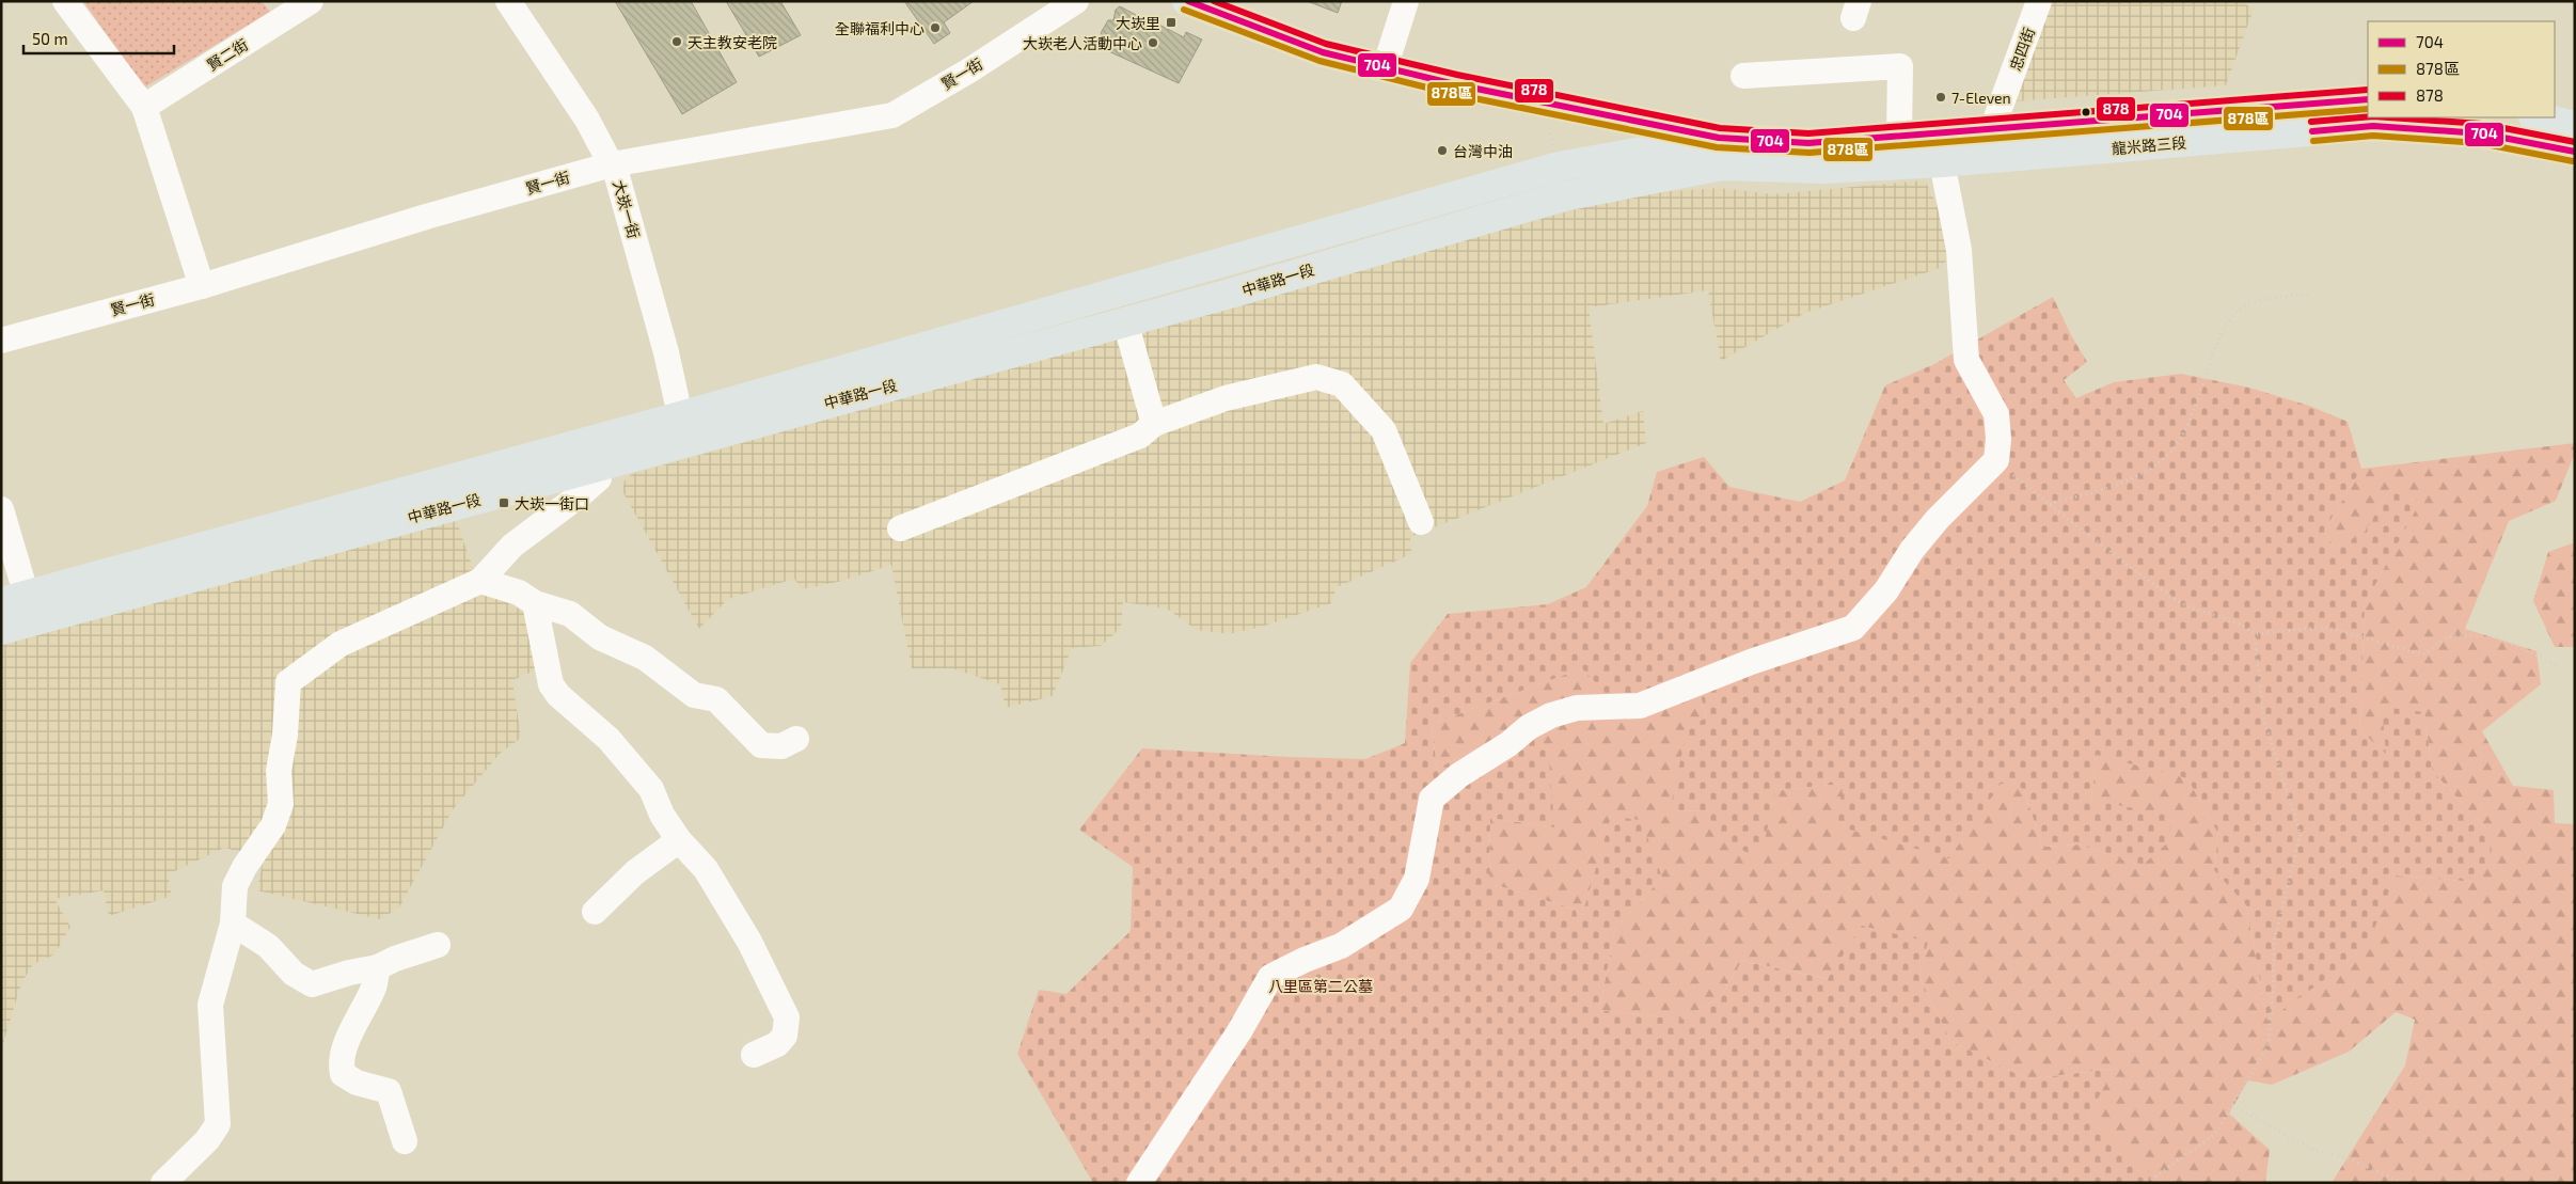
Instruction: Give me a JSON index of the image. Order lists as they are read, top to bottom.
{
  "streets": {
    "main road": ["龍米路三段", "中華路一段"],
    "street": [
      "忠四街",
      "賢二街",
      "賢一街",
      "大崁一街"
    ]
  },
  "crossings": [
    ["忠四街", "龍米路三段"],
    ["賢一街", "大崁一街"],
    ["龍米路三段", "中華路一段"],
    ["大崁一街", "中華路一段"]
  ],
  "parks": ["八里區第二公墓"],
  "places": {
    "transit": ["大崁里", "大崁一街口"],
    "other": [
      "全聯福利中心",
      "天主教安老院",
      "大崁老人活動中心",
      "7-Eleven",
      "台灣中油"
    ]
  },
  "lines": ["transit line 704", "transit line 878", "transit line 878區"],
  "legend": ["704", "878區", "878"],
  "scale_bar": "50 m"
}
